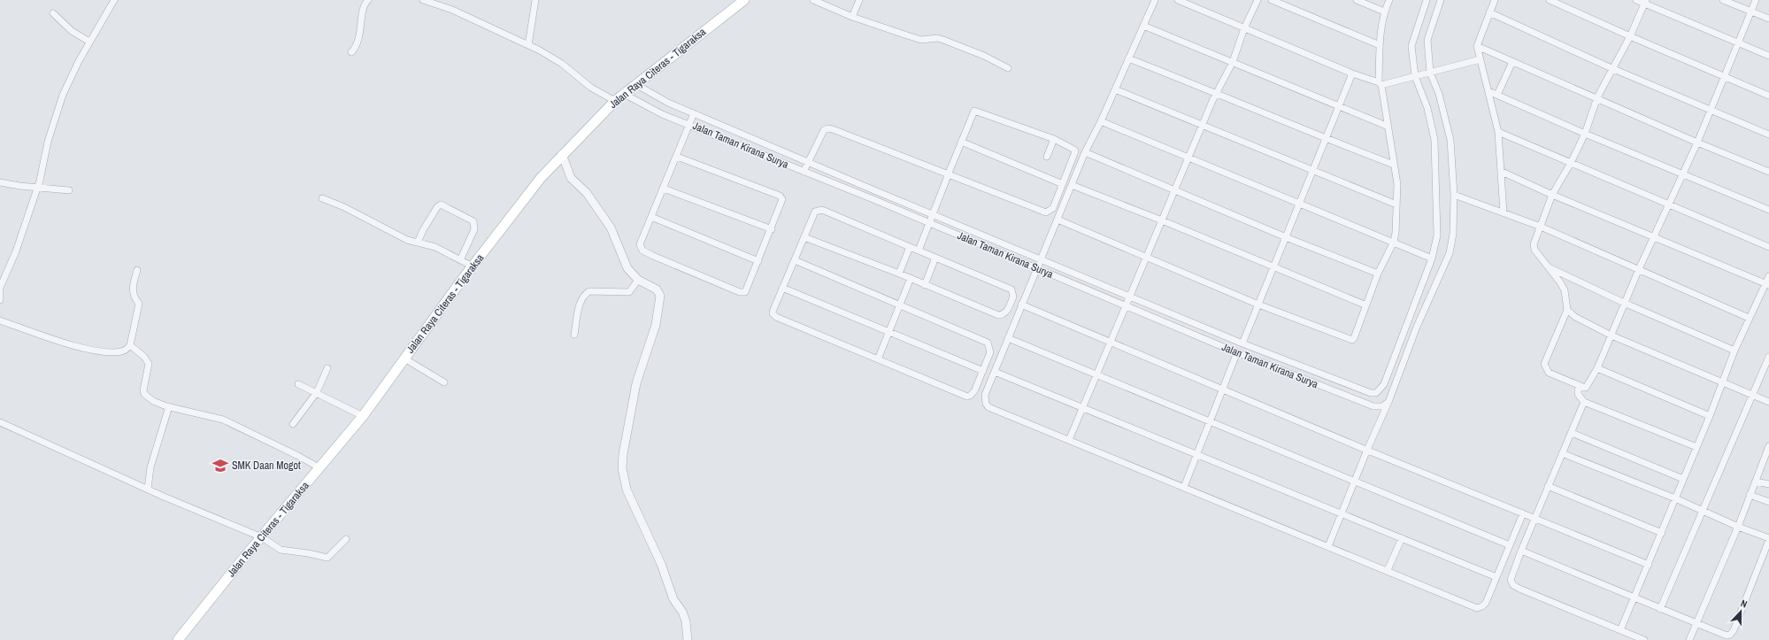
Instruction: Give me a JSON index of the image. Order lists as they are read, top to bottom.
{
  "streets": {
    "main road": ["Jalan Raya Citeras - Tigaraksa"],
    "street": ["Jalan Taman Kirana Surya"]
  },
  "crossings": [
    ["Jalan Raya Citeras - Tigaraksa", "Jalan Taman Kirana Surya"]
  ],
  "places": {
    "school or university": ["SMK Daan Mogot"]
  },
  "north": "top"
}
